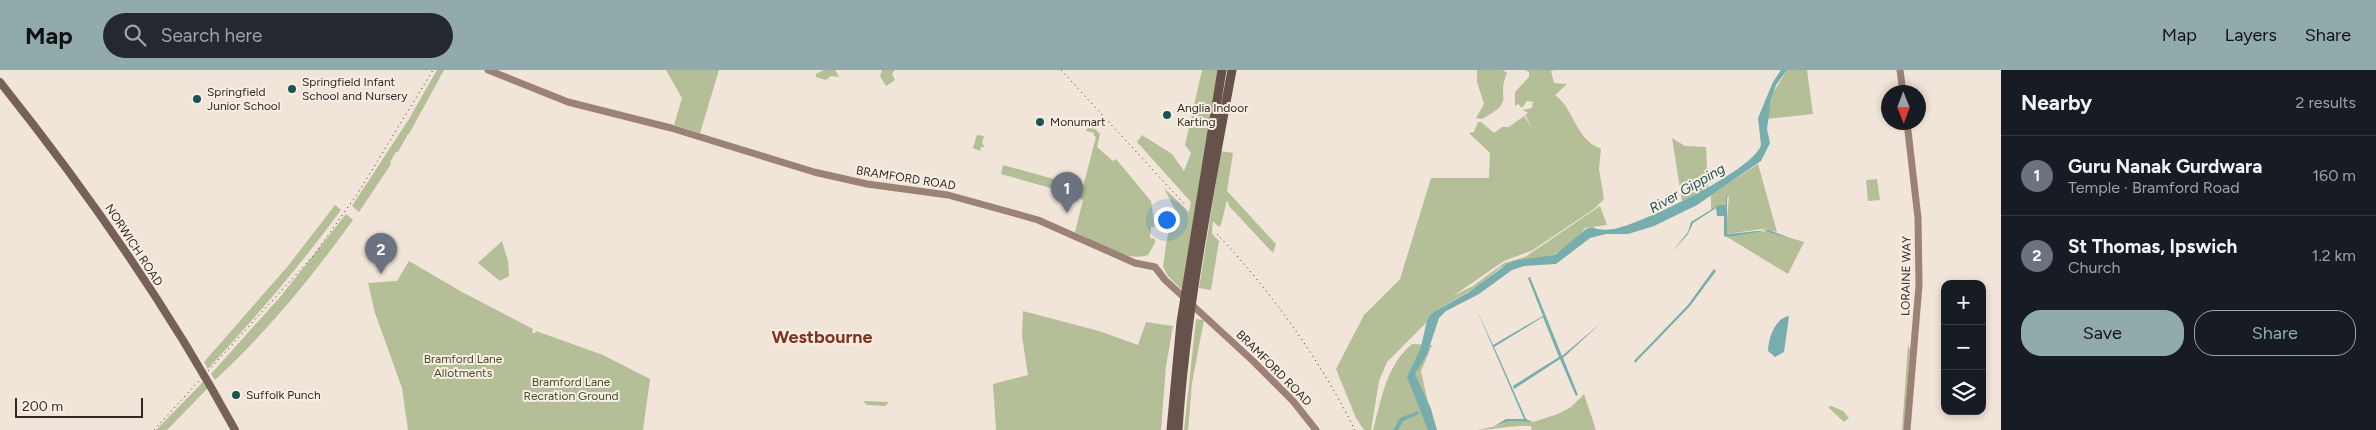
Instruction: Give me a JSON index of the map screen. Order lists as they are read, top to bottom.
{
  "streets": {
    "main road": ["BRAMFORD ROAD", "NORWICH ROAD", "LORAINE WAY"]
  },
  "districts": ["Westbourne"],
  "water": ["River Gipping"],
  "parks": ["Bramford Lane Allotments", "Bramford Lane Recration Ground"],
  "places": [
    "Springfield Infant School and Nursery",
    "Springfield Junior School",
    "Anglia Indoor Karting",
    "Monumart",
    "Suffolk Punch"
  ],
  "scale_bar": "200 m",
  "north": "bottom",
  "page": {
    "header": "Map",
    "search": "Search here",
    "nav": ["Map", "Layers", "Share"],
    "heading": ["Nearby", "2 results"],
    "list": [
      {
        "mark": "1",
        "name": "Guru Nanak Gurdwara",
        "note": "Temple · Bramford Road",
        "value": "160 m"
      },
      {
        "mark": "2",
        "name": "St Thomas, Ipswich",
        "note": "Church",
        "value": "1.2 km"
      }
    ],
    "pins": ["1", "2"],
    "map_buttons": ["+", "−"],
    "buttons": ["Save", "Share"],
    "scale": "200 m"
  }
}
